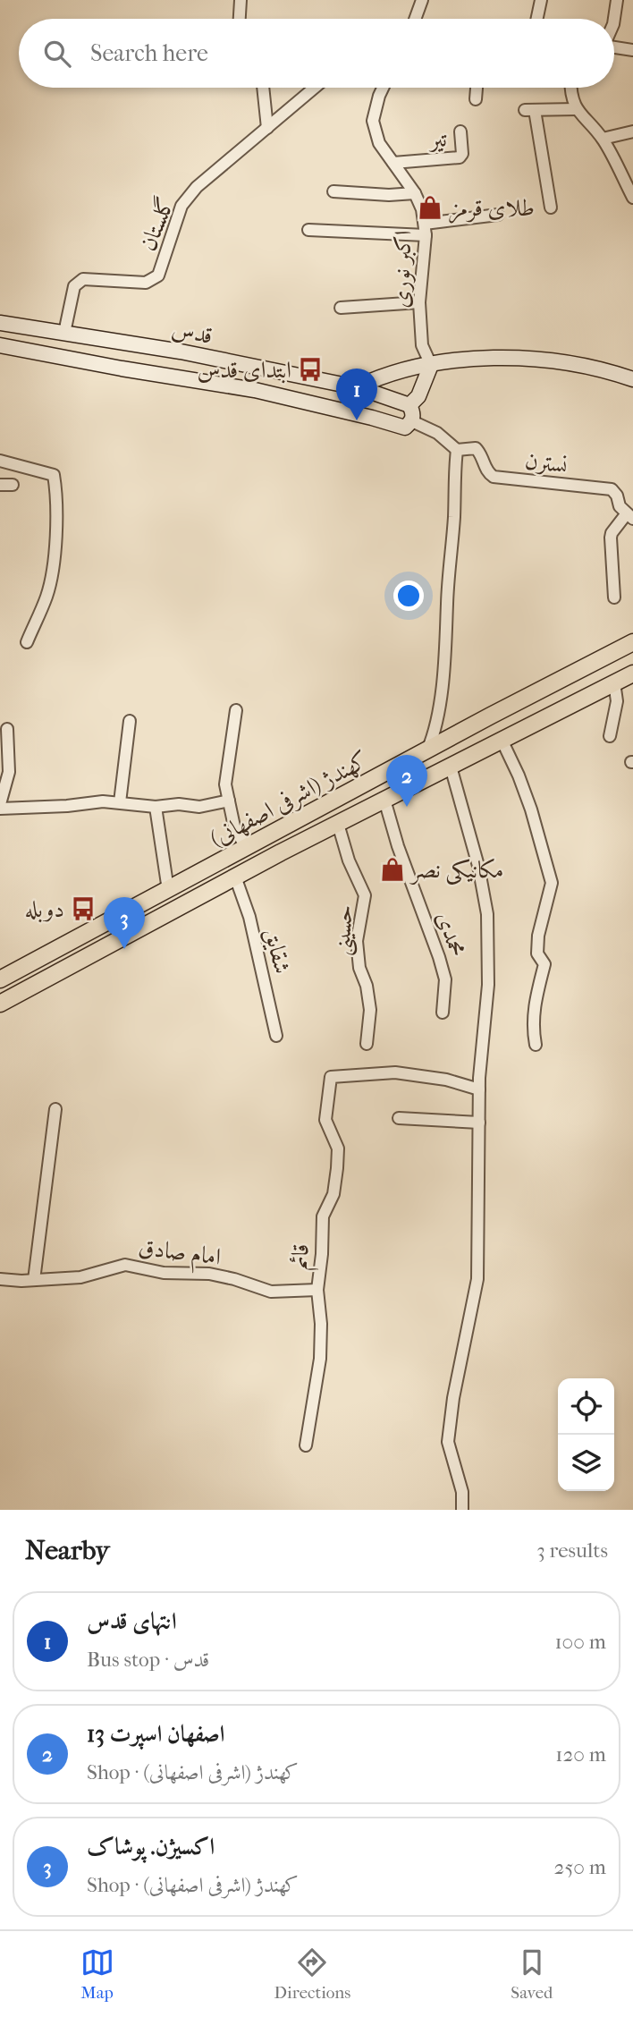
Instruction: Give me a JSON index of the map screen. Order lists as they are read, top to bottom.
{
  "streets": {
    "main road": ["قدس", "کهندژ (اشرفی اصفهانی)"],
    "street": [
      "تیر",
      "گلستان",
      "اکبر نوری",
      "نسترن",
      "حسینی",
      "محمدی",
      "شقایق",
      "امام صادق",
      "قائم"
    ]
  },
  "crossings": [
    ["تیر", "اکبر نوری"],
    ["گلستان", "قدس"],
    ["کهندژ (اشرفی اصفهانی)", "حسینی"],
    ["کهندژ (اشرفی اصفهانی)", "محمدی"],
    ["کهندژ (اشرفی اصفهانی)", "شقایق"],
    ["امام صادق", "قائم"]
  ],
  "places": {
    "shop": ["طلای قرمز", "مکانیکی نصر"],
    "bus stop": ["ابتدای قدس", "دوبله"]
  },
  "page": {
    "search": "Search here",
    "pins": ["1", "2", "3"],
    "heading": ["Nearby", "3 results"],
    "list": [
      {
        "mark": "1",
        "name": "انتهای قدس",
        "note": "Bus stop · قدس",
        "value": "100 m"
      },
      {
        "mark": "2",
        "name": "اصفهان اسپرت 13",
        "note": "Shop · کهندژ (اشرفی اصفهانی)",
        "value": "120 m"
      },
      {
        "mark": "3",
        "name": "اکسیژن. پوشاک",
        "note": "Shop · کهندژ (اشرفی اصفهانی)",
        "value": "250 m"
      }
    ],
    "nav": ["Map", "Directions", "Saved"]
  }
}
